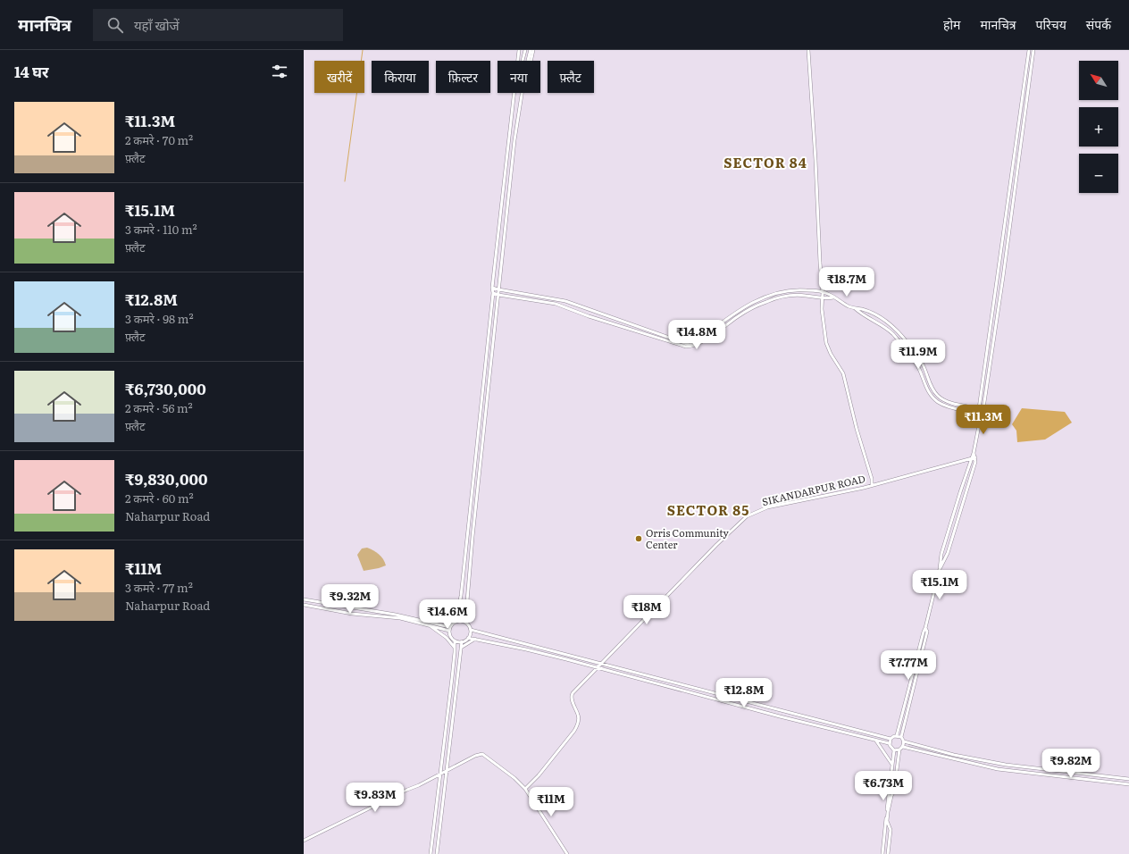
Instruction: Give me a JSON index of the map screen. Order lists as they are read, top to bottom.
{
  "streets": {
    "street": ["SIKANDARPUR ROAD"]
  },
  "districts": ["SECTOR 84", "SECTOR 85"],
  "places": ["Orris Community Center"],
  "north": "top left",
  "page": {
    "header": "मानचित्र",
    "search": "यहाँ खोजें",
    "nav": [
      "होम",
      "मानचित्र",
      "परिचय",
      "संपर्क"
    ],
    "heading": "14 घर",
    "map_buttons": ["+", "−"],
    "chip": [
      "खरीदें",
      "किराया",
      "फ़िल्टर",
      "नया",
      "फ़्लैट"
    ],
    "list": [
      {
        "name": "₹11.3M",
        "note": "2 कमरे · 70 m² · फ़्लैट"
      },
      {
        "name": "₹15.1M",
        "note": "3 कमरे · 110 m² · फ़्लैट"
      },
      {
        "name": "₹12.8M",
        "note": "3 कमरे · 98 m² · फ़्लैट"
      },
      {
        "name": "₹6,730,000",
        "note": "2 कमरे · 56 m² · फ़्लैट"
      },
      {
        "name": "₹9,830,000",
        "note": "2 कमरे · 60 m² · Naharpur Road"
      },
      {
        "name": "₹11M",
        "note": "3 कमरे · 77 m² · Naharpur Road"
      }
    ],
    "price": [
      "₹18.7M",
      "₹14.8M",
      "₹11.9M",
      "₹11.3M",
      "₹15.1M",
      "₹9.32M",
      "₹18M",
      "₹14.6M",
      "₹7.77M",
      "₹12.8M",
      "₹9.82M",
      "₹6.73M",
      "₹9.83M",
      "₹11M"
    ]
  }
}
